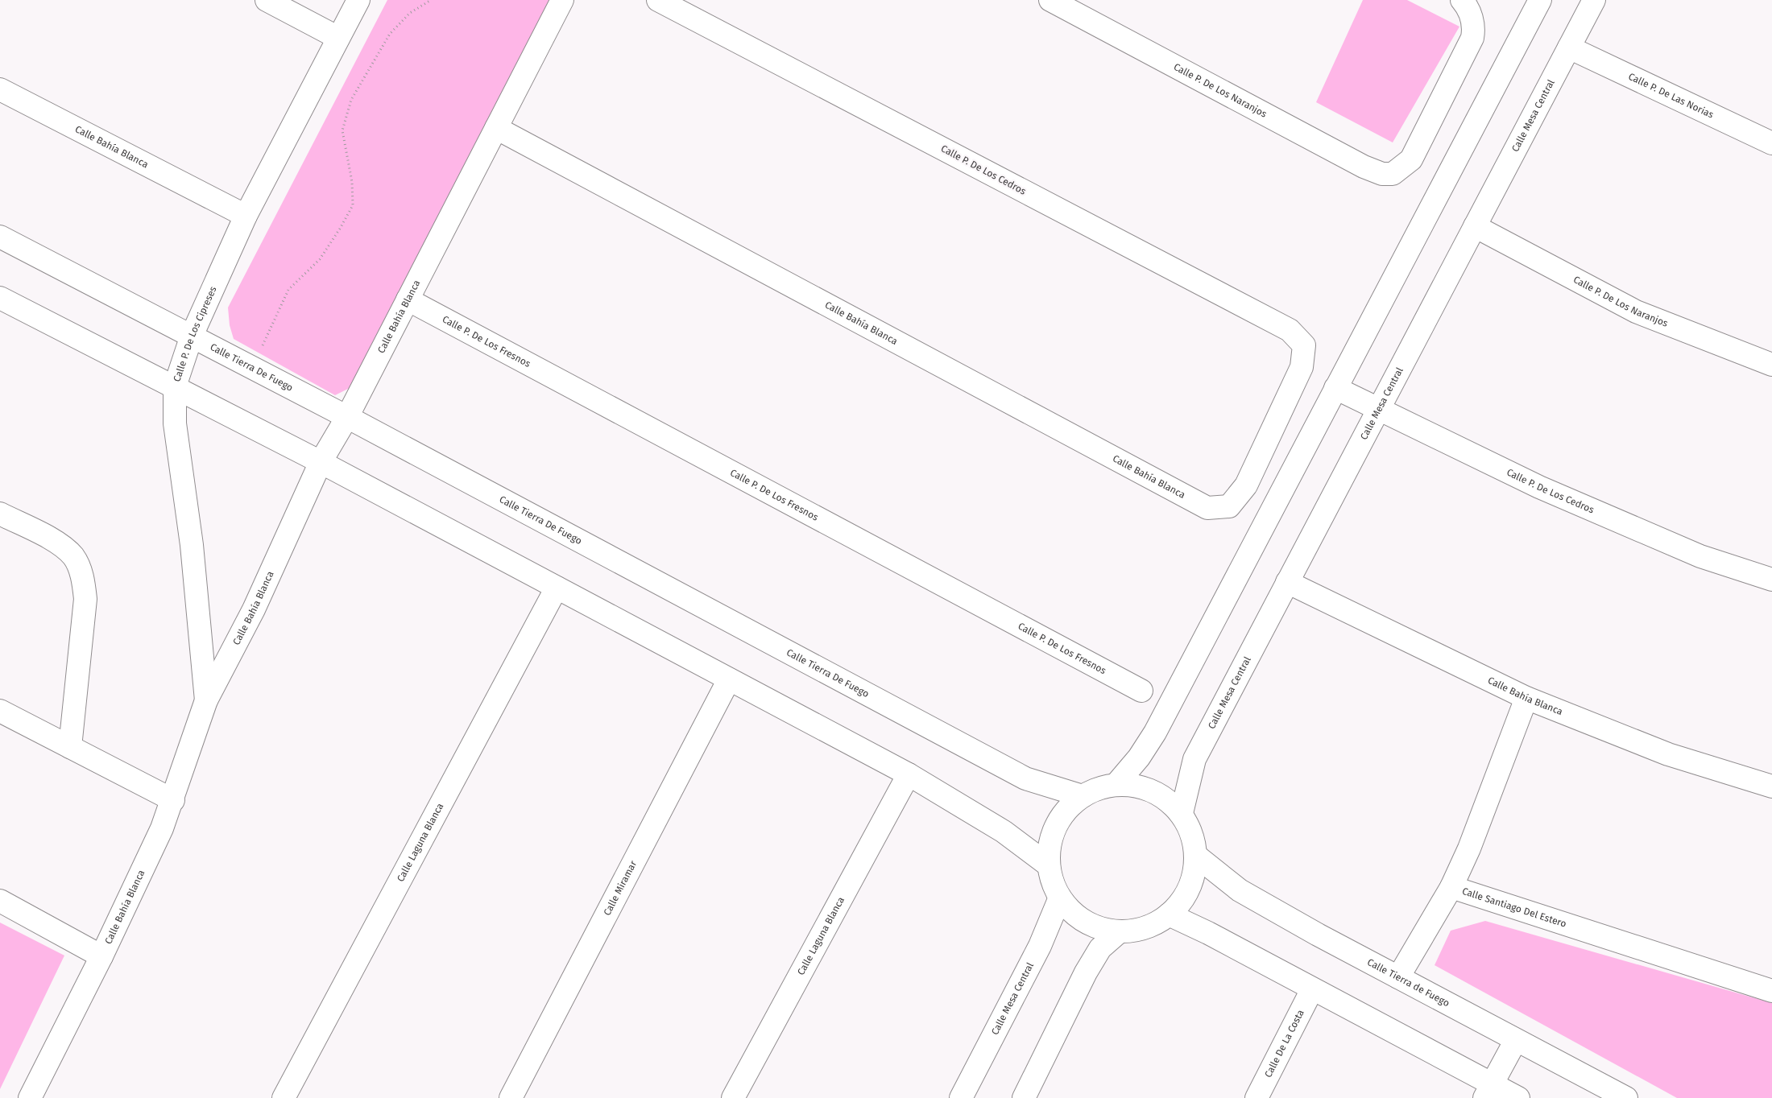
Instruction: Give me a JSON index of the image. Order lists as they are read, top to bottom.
{
  "streets": {
    "street": [
      "Calle P. De Los Naranjos",
      "Calle P. De Las Norias",
      "Calle Mesa Central",
      "Calle Bahía Blanca",
      "Calle P. De Los Cedros",
      "Calle P. De Los Cipreses",
      "Calle P. De Los Fresnos",
      "Calle Tierra De Fuego",
      "Calle Laguna Blanca",
      "Calle Miramar",
      "Calle Santiago Del Estero",
      "Calle Tierra de Fuego",
      "Calle De La Costa"
    ]
  },
  "crossings": [
    ["Calle P. De Los Naranjos", "Calle Mesa Central"],
    ["Calle P. De Las Norias", "Calle Mesa Central"],
    ["Calle Mesa Central", "Calle Bahía Blanca"],
    ["Calle Mesa Central", "Calle P. De Los Cedros"],
    ["Calle Bahía Blanca", "Calle P. De Los Cedros"],
    ["Calle Bahía Blanca", "Calle P. De Los Cipreses"],
    ["Calle Bahía Blanca", "Calle P. De Los Fresnos"],
    ["Calle Bahía Blanca", "Calle Tierra De Fuego"],
    ["Calle Bahía Blanca", "Calle Santiago Del Estero"],
    ["Calle P. De Los Cipreses", "Calle Tierra De Fuego"]
  ]
}
